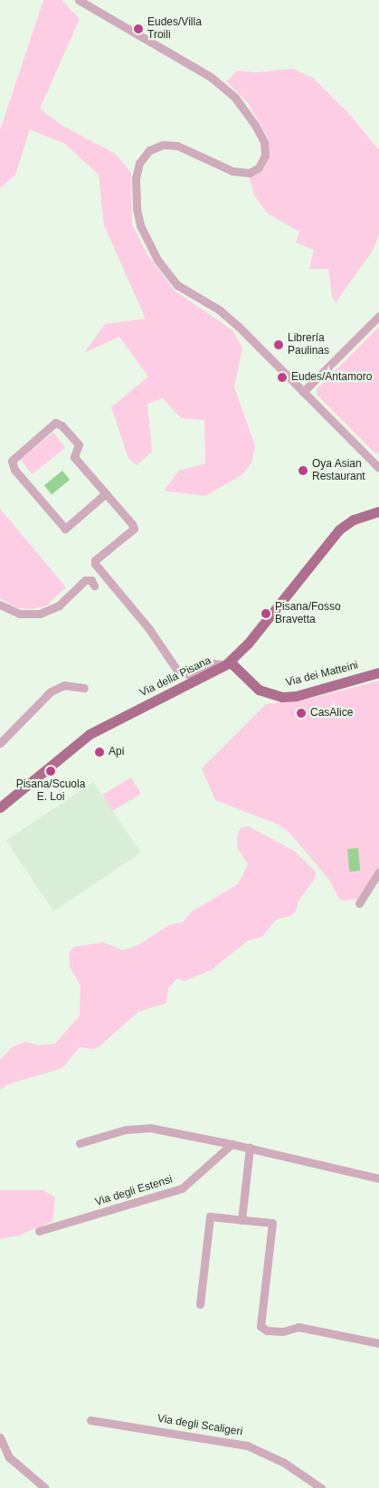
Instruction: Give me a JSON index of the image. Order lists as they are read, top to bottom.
{
  "streets": {
    "main road": ["Via dei Matteini", "Via della Pisana"],
    "street": ["Via degli Estensi", "Via degli Scaligeri"]
  },
  "crossings": [
    ["Via dei Matteini", "Via della Pisana"]
  ],
  "places": [
    "Eudes/Villa Troili",
    "Librería Paulinas",
    "Eudes/Antamoro",
    "Oya Asian Restaurant",
    "Pisana/Fosso Bravetta",
    "CasAlice",
    "Api",
    "Pisana/Scuola E. Loi"
  ]
}
